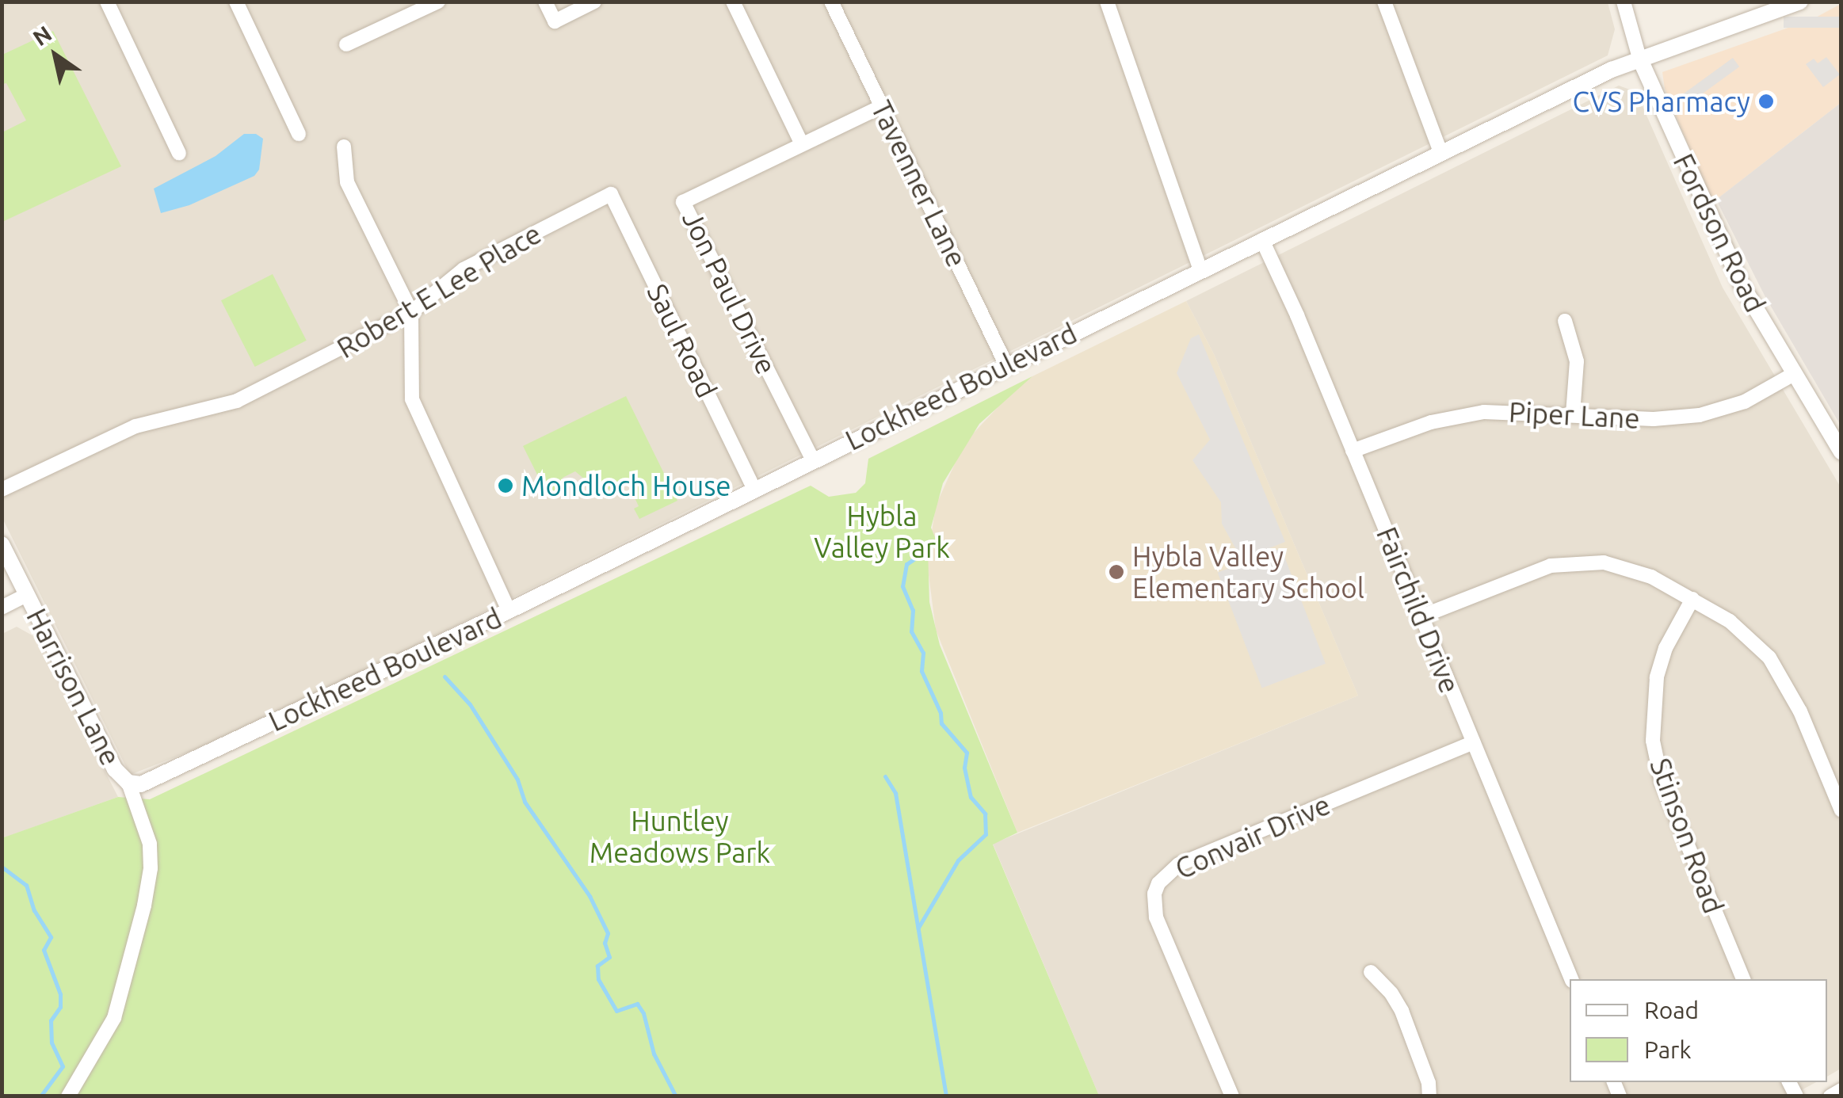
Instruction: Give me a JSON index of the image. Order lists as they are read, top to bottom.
{
  "streets": {
    "street": [
      "Tavenner Lane",
      "Fordson Road",
      "Robert E Lee Place",
      "Jon Paul Drive",
      "Saul Road",
      "Lockheed Boulevard",
      "Piper Lane",
      "Fairchild Drive",
      "Harrison Lane",
      "Stinson Road",
      "Convair Drive"
    ]
  },
  "crossings": [
    ["Tavenner Lane", "Jon Paul Drive"],
    ["Tavenner Lane", "Lockheed Boulevard"],
    ["Fordson Road", "Lockheed Boulevard"],
    ["Fordson Road", "Piper Lane"],
    ["Robert E Lee Place", "Saul Road"],
    ["Jon Paul Drive", "Lockheed Boulevard"],
    ["Saul Road", "Lockheed Boulevard"],
    ["Lockheed Boulevard", "Fairchild Drive"],
    ["Lockheed Boulevard", "Harrison Lane"],
    ["Piper Lane", "Fairchild Drive"],
    ["Fairchild Drive", "Convair Drive"]
  ],
  "parks": ["Hybla Valley Park", "Huntley Meadows Park"],
  "places": ["CVS Pharmacy", "Mondloch House", "Hybla Valley Elementary School"],
  "legend": ["Road", "Park"],
  "north": "top left"
}
